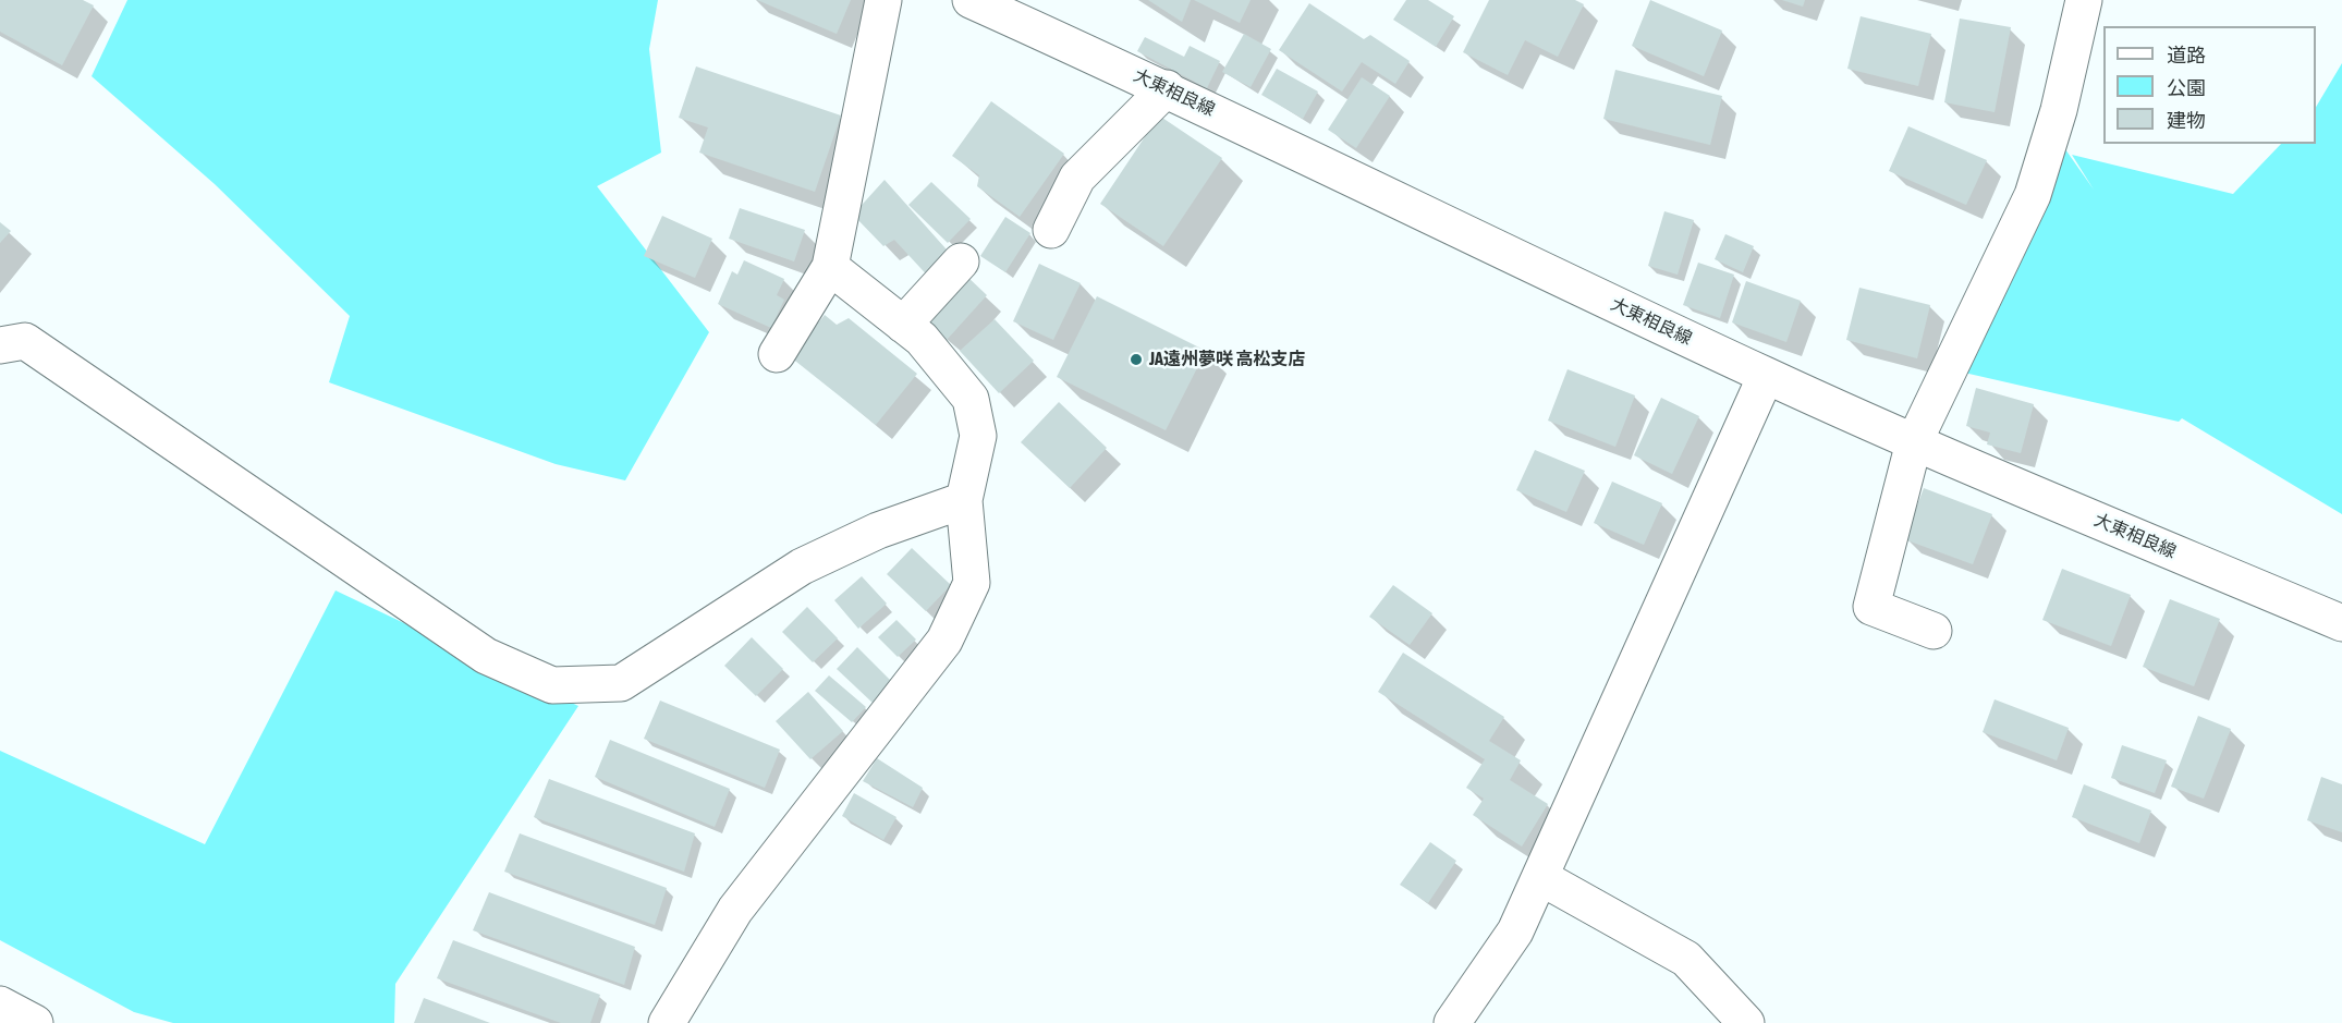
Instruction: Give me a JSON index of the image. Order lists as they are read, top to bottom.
{
  "streets": {
    "street": ["大東相良線"]
  },
  "places": ["JA遠州夢咲 高松支店"],
  "legend": ["道路", "公園", "建物"]
}
